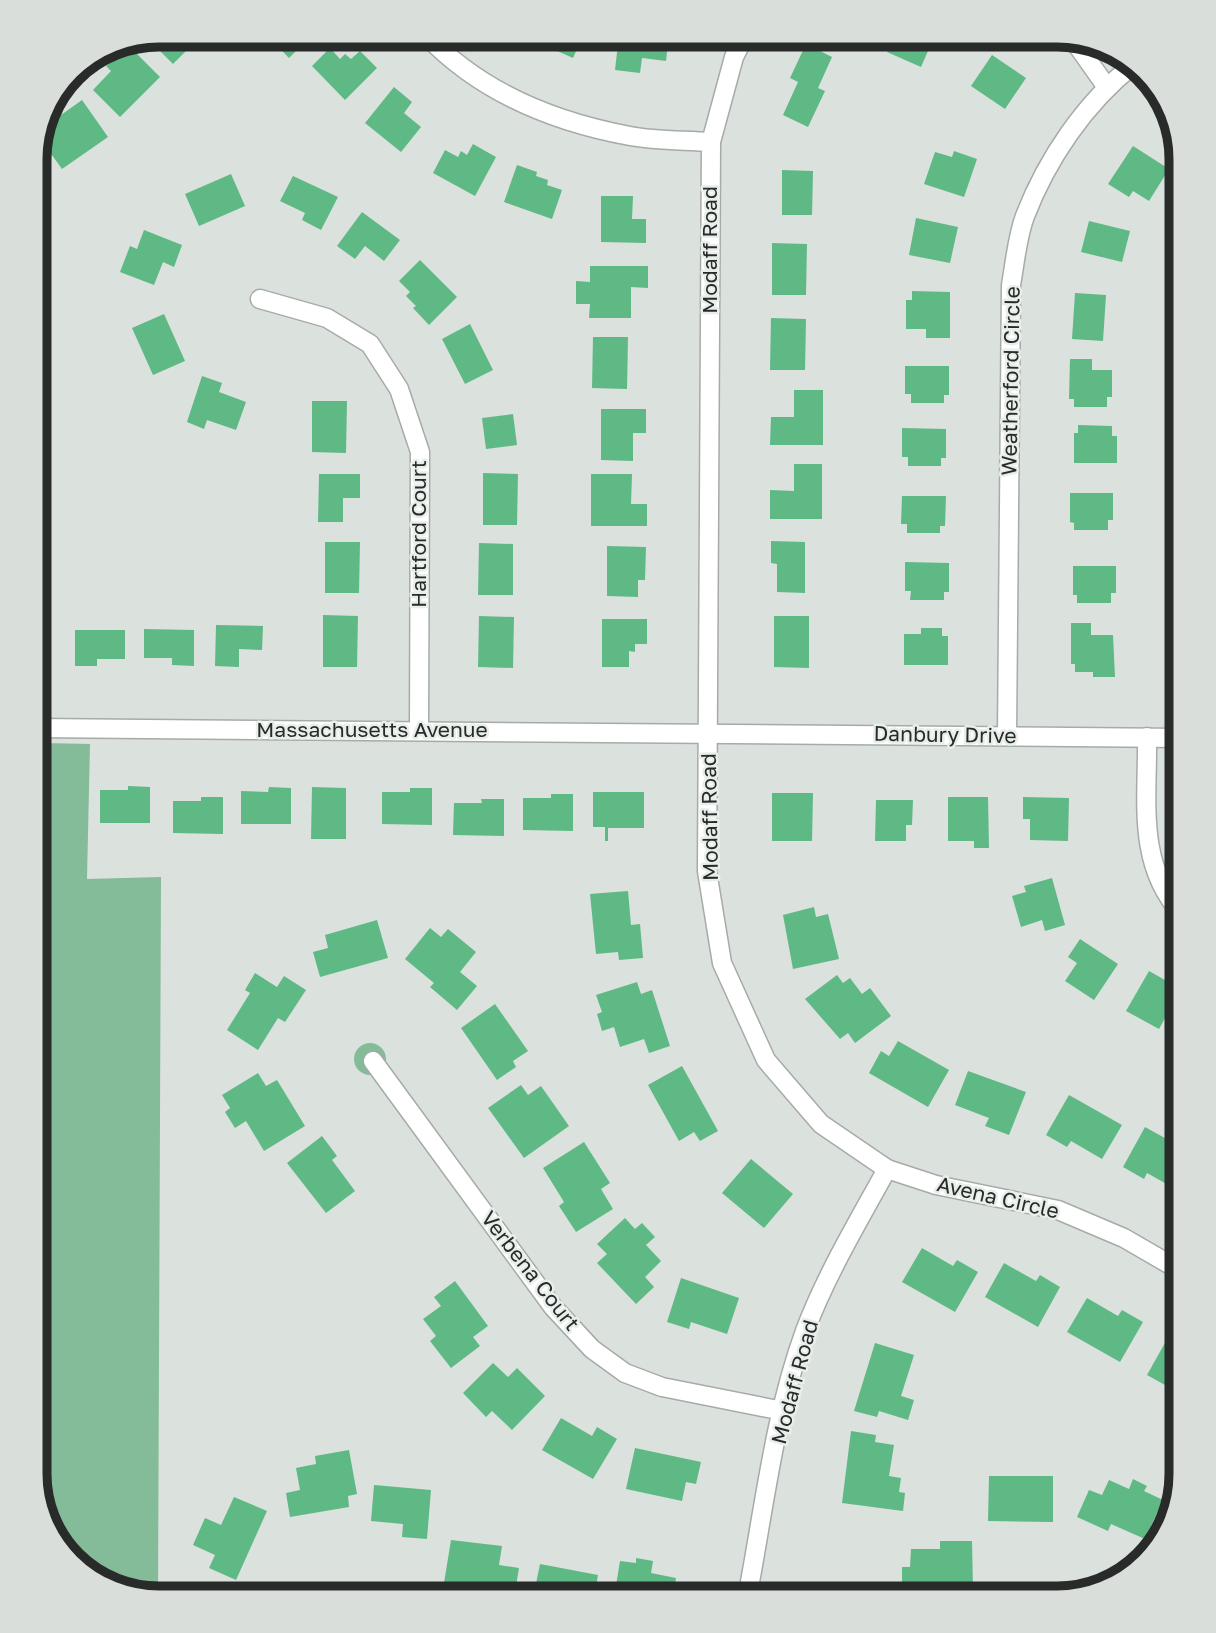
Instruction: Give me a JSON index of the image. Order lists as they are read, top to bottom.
{
  "streets": {
    "street": [
      "Modaff Road",
      "Weatherford Circle",
      "Hartford Court",
      "Massachusetts Avenue",
      "Danbury Drive",
      "Avena Circle",
      "Verbena Court"
    ]
  },
  "crossings": [
    ["Modaff Road", "Massachusetts Avenue"],
    ["Modaff Road", "Danbury Drive"],
    ["Modaff Road", "Avena Circle"],
    ["Modaff Road", "Verbena Court"],
    ["Weatherford Circle", "Danbury Drive"],
    ["Hartford Court", "Massachusetts Avenue"],
    ["Massachusetts Avenue", "Danbury Drive"]
  ]
}
